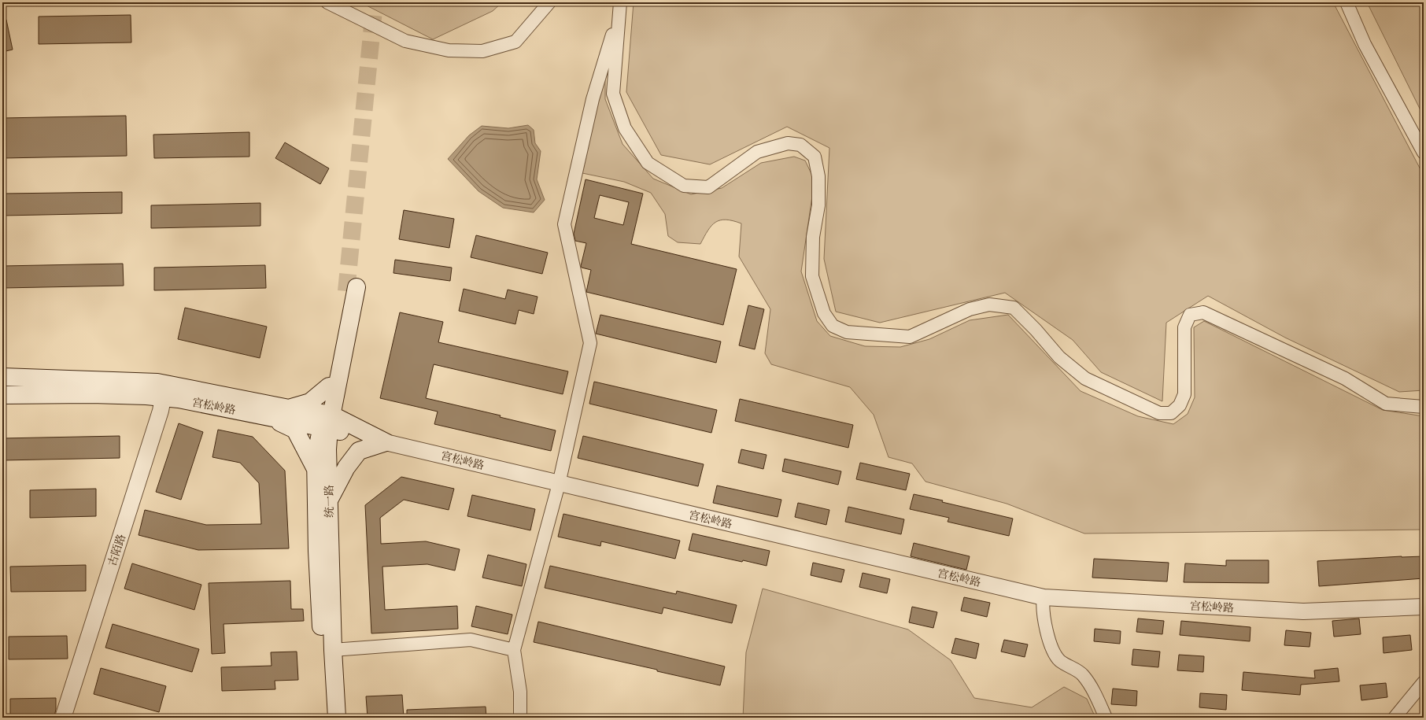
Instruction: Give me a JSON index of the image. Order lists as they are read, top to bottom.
{
  "streets": {
    "main road": ["宫松岭路", "统一路"],
    "street": ["古陌路"]
  },
  "crossings": [
    ["宫松岭路", "统一路"],
    ["宫松岭路", "古陌路"]
  ]
}
